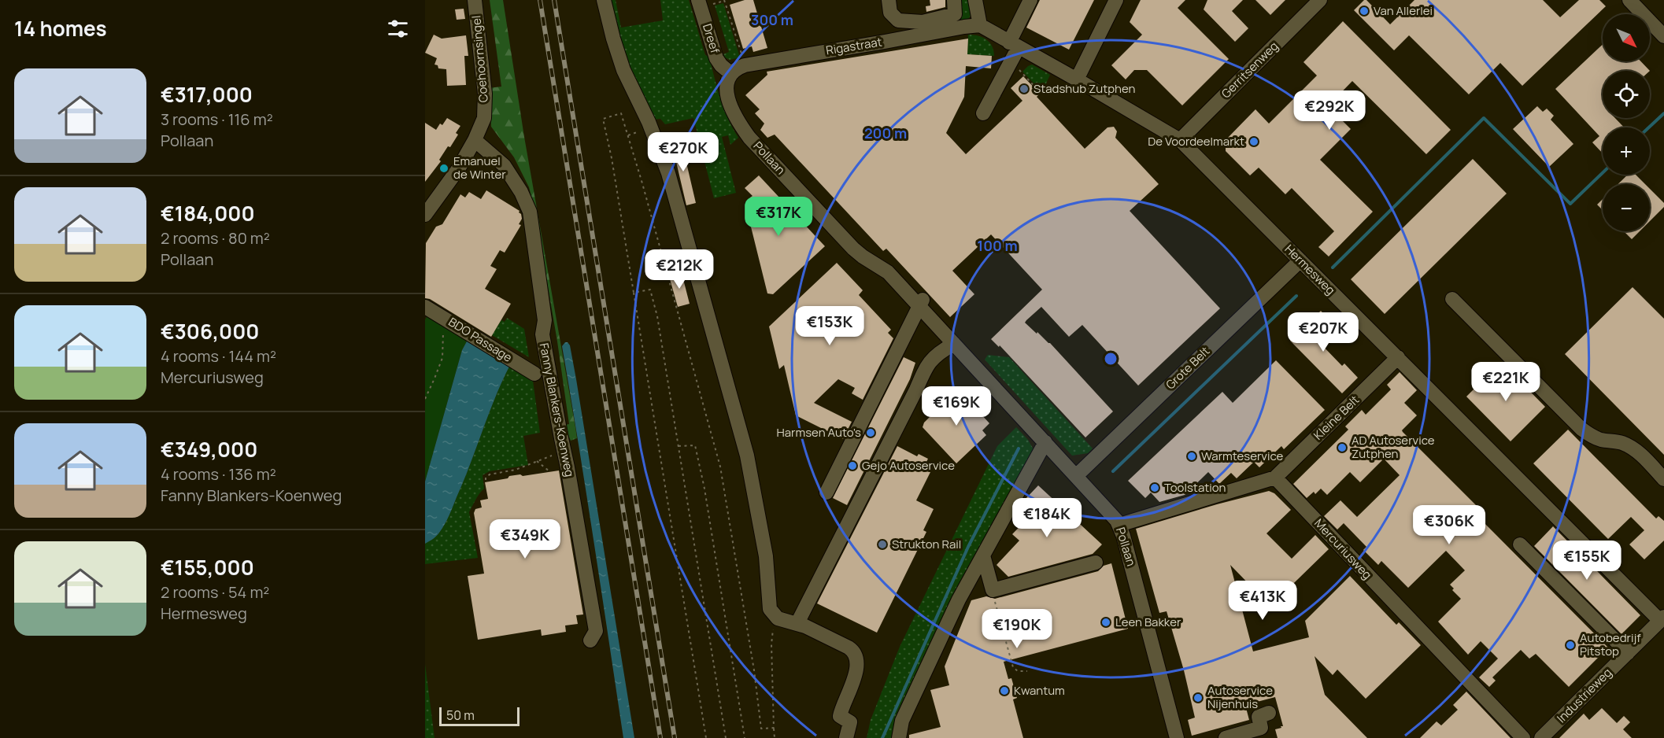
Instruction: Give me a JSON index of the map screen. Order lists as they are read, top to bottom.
{
  "streets": {
    "street": [
      "Dreef",
      "Rigastraat",
      "Coehoornsingel",
      "Gerritsenweg",
      "Pollaan",
      "Hermesweg",
      "BDO Passage",
      "Grote Belt",
      "Fanny Blankers-Koenweg",
      "Kleine Belt",
      "Mercuriusweg",
      "Industrieweg"
    ]
  },
  "crossings": [
    ["Dreef", "Rigastraat"],
    ["Dreef", "Pollaan"],
    ["Rigastraat", "Pollaan"],
    ["Rigastraat", "Hermesweg"],
    ["Coehoornsingel", "Fanny Blankers-Koenweg"],
    ["Gerritsenweg", "Hermesweg"],
    ["Pollaan", "Grote Belt"],
    ["Hermesweg", "Grote Belt"],
    ["Hermesweg", "Kleine Belt"],
    ["Hermesweg", "Industrieweg"],
    ["Kleine Belt", "Mercuriusweg"]
  ],
  "places": [
    "Van Allerlei",
    "Stadshub Zutphen",
    "De Voordeelmarkt",
    "Emanuel de Winter",
    "Harmsen Auto's",
    "AD Autoservice Zutphen",
    "Warmteservice",
    "Gejo Autoservice",
    "Toolstation",
    "Strukton Rail",
    "Leen Bakker",
    "Autobedrijf Pitstop",
    "Kwantum",
    "Autoservice Nijenhuis"
  ],
  "scale_bar": "50 m",
  "north": "bottom right",
  "page": {
    "heading": "14 homes",
    "map_buttons": ["+", "−"],
    "list": [
      {
        "name": "€317,000",
        "note": "3 rooms · 116 m² · Pollaan"
      },
      {
        "name": "€184,000",
        "note": "2 rooms · 80 m² · Pollaan"
      },
      {
        "name": "€306,000",
        "note": "4 rooms · 144 m² · Mercuriusweg"
      },
      {
        "name": "€349,000",
        "note": "4 rooms · 136 m² · Fanny Blankers-Koenweg"
      },
      {
        "name": "€155,000",
        "note": "2 rooms · 54 m² · Hermesweg"
      }
    ],
    "price": [
      "€292K",
      "€270K",
      "€317K",
      "€212K",
      "€153K",
      "€207K",
      "€221K",
      "€169K",
      "€184K",
      "€306K",
      "€349K",
      "€155K",
      "€413K",
      "€190K"
    ],
    "scale": "50 m"
  },
  "rings": ["300 m", "200 m", "100 m"]
}
